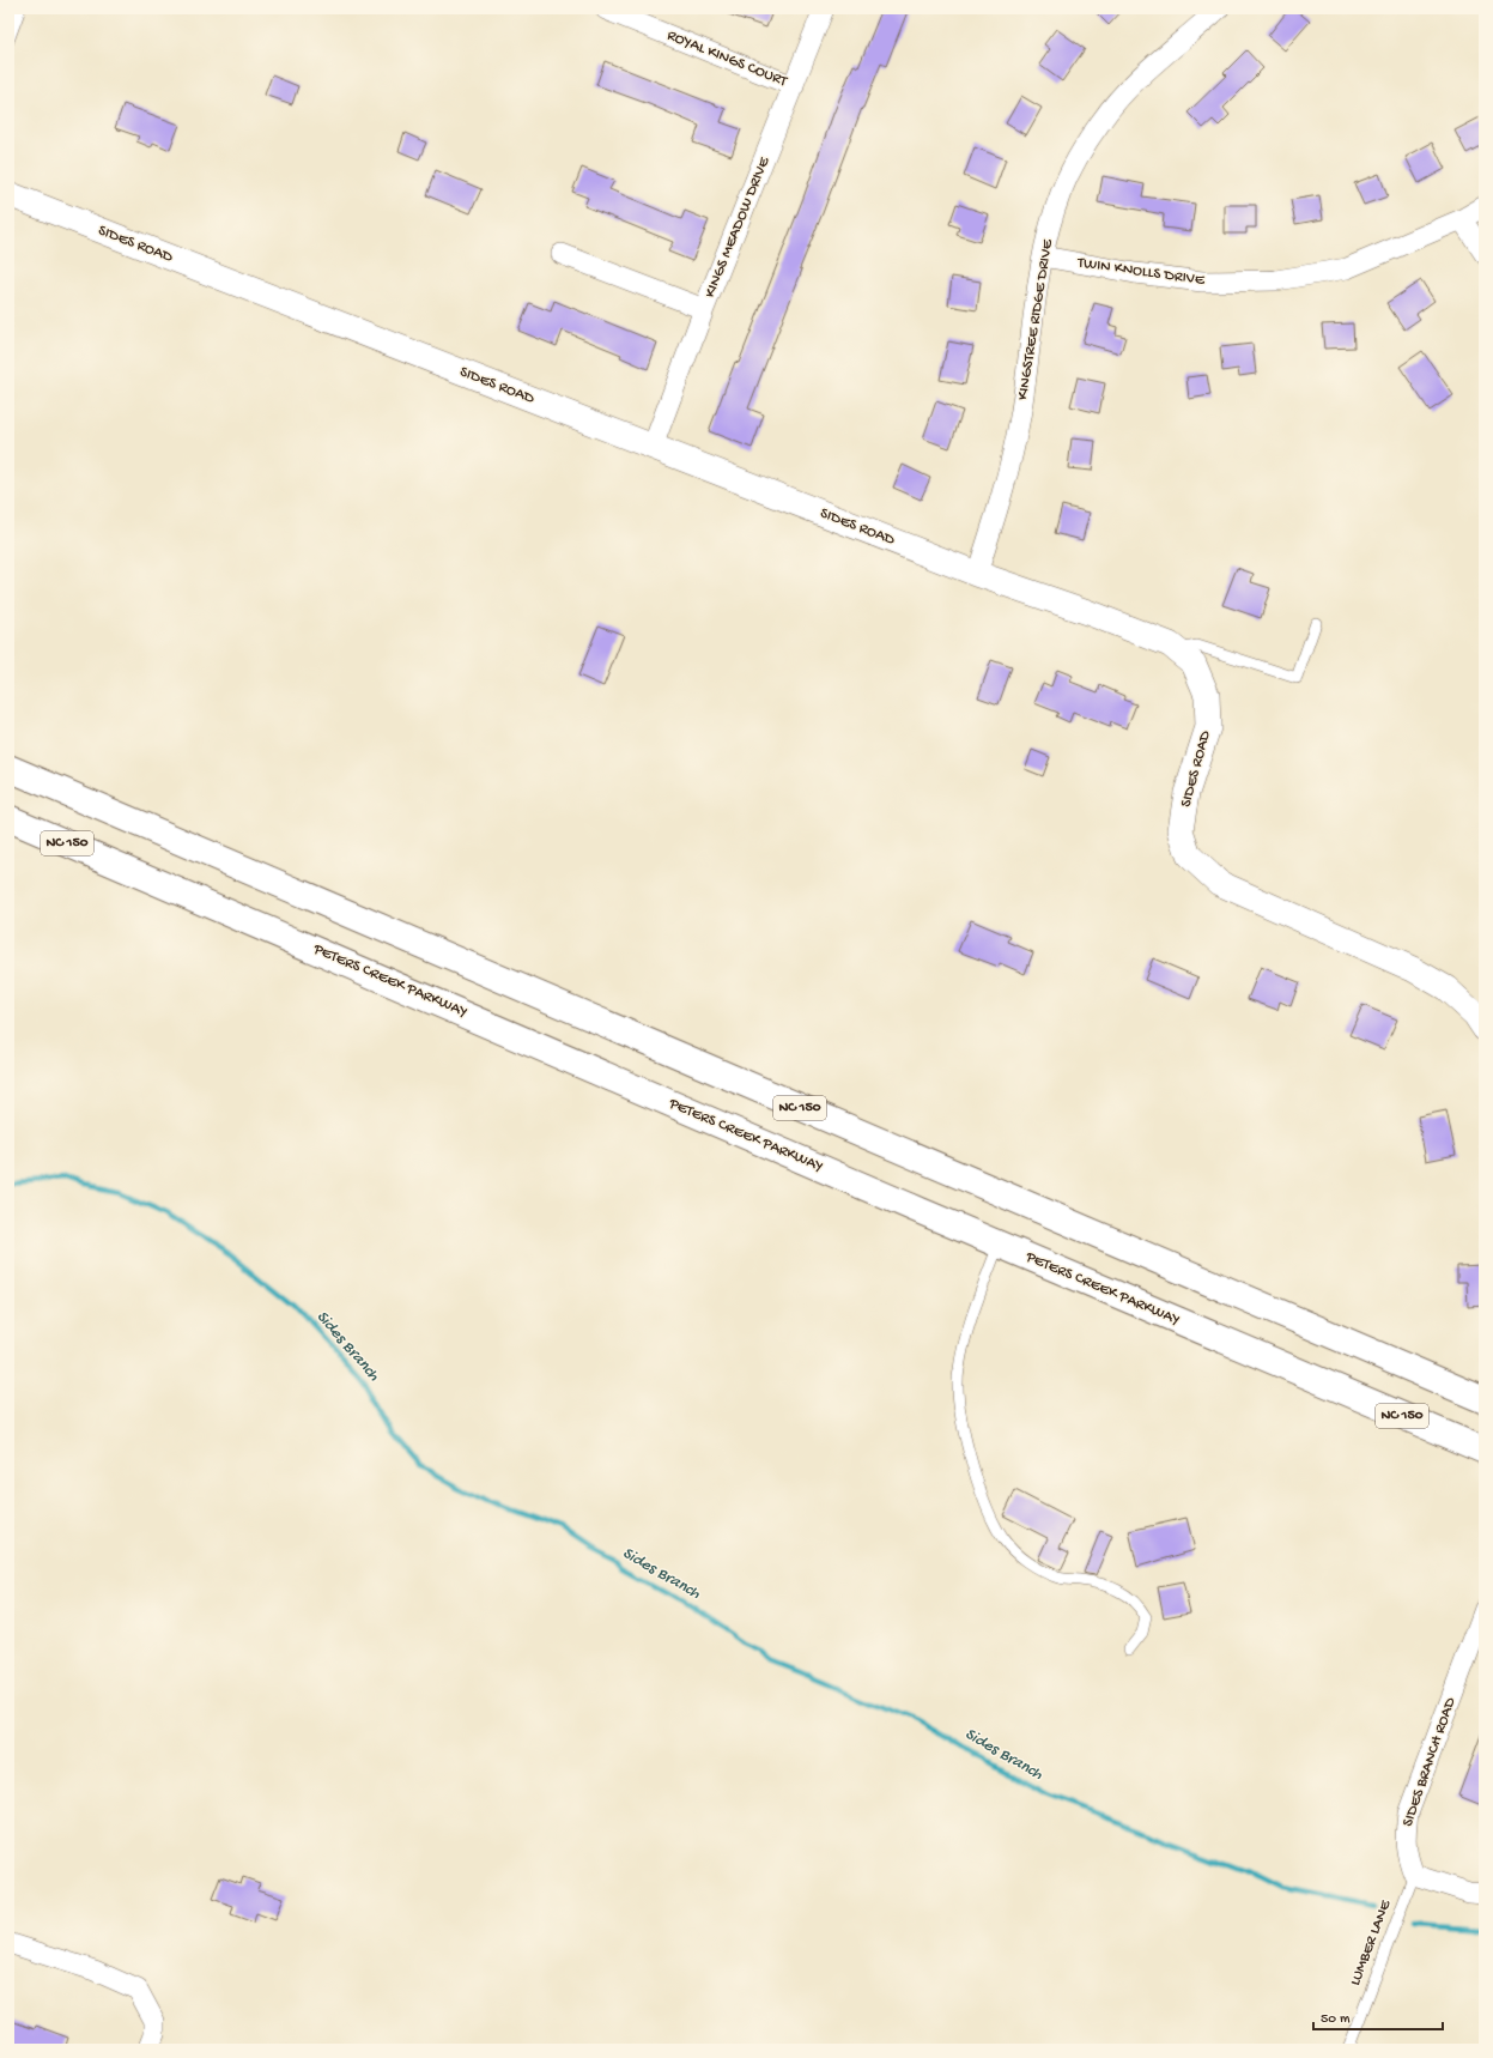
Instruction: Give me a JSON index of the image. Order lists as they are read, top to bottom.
{
  "streets": {
    "main road": ["NC 150", "PETERS CREEK PARKWAY"],
    "street": [
      "ROYAL KINGS COURT",
      "KINGS MEADOW DRIVE",
      "SIDES ROAD",
      "TWIN KNOLLS DRIVE",
      "KINGSTREE RIDGE DRIVE",
      "SIDES BRANCH ROAD"
    ],
    "lane": ["LUMBER LANE"]
  },
  "crossings": [
    ["ROYAL KINGS COURT", "KINGS MEADOW DRIVE"],
    ["KINGS MEADOW DRIVE", "SIDES ROAD"],
    ["SIDES ROAD", "KINGSTREE RIDGE DRIVE"],
    ["TWIN KNOLLS DRIVE", "KINGSTREE RIDGE DRIVE"],
    ["SIDES BRANCH ROAD", "LUMBER LANE"]
  ],
  "water": ["Sides Branch"],
  "scale_bar": "50 m"
}
